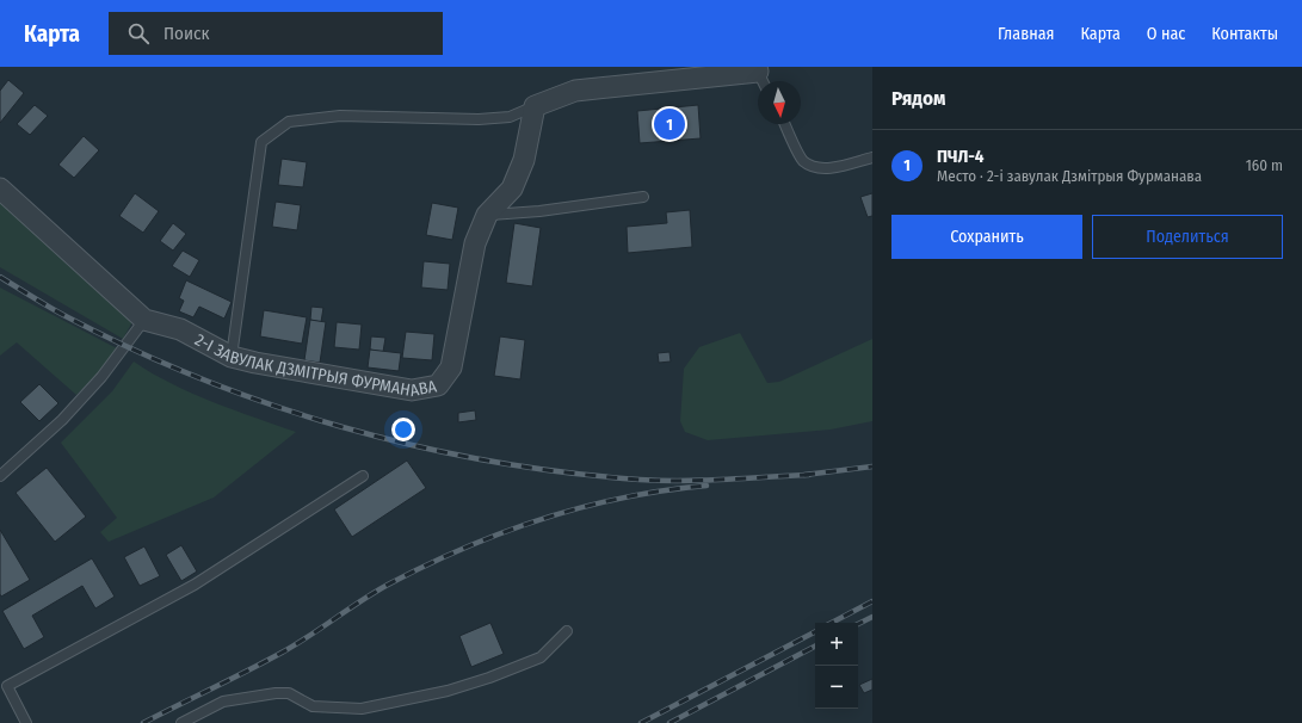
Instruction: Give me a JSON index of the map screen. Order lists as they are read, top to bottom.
{
  "streets": {
    "street": ["2-І ЗАВУЛАК ДЗМІТРЫЯ ФУРМАНАВА"]
  },
  "north": "bottom",
  "page": {
    "header": "Карта",
    "search": "Поиск",
    "nav": [
      "Главная",
      "Карта",
      "О нас",
      "Контакты"
    ],
    "heading": "Рядом",
    "pins": "1",
    "list": [
      {
        "mark": "1",
        "name": "ПЧЛ-4",
        "note": "Место · 2-і завулак Дзмітрыя Фурманава",
        "value": "160 m"
      }
    ],
    "buttons": ["Сохранить", "Поделиться"],
    "map_buttons": ["+", "−"]
  }
}
